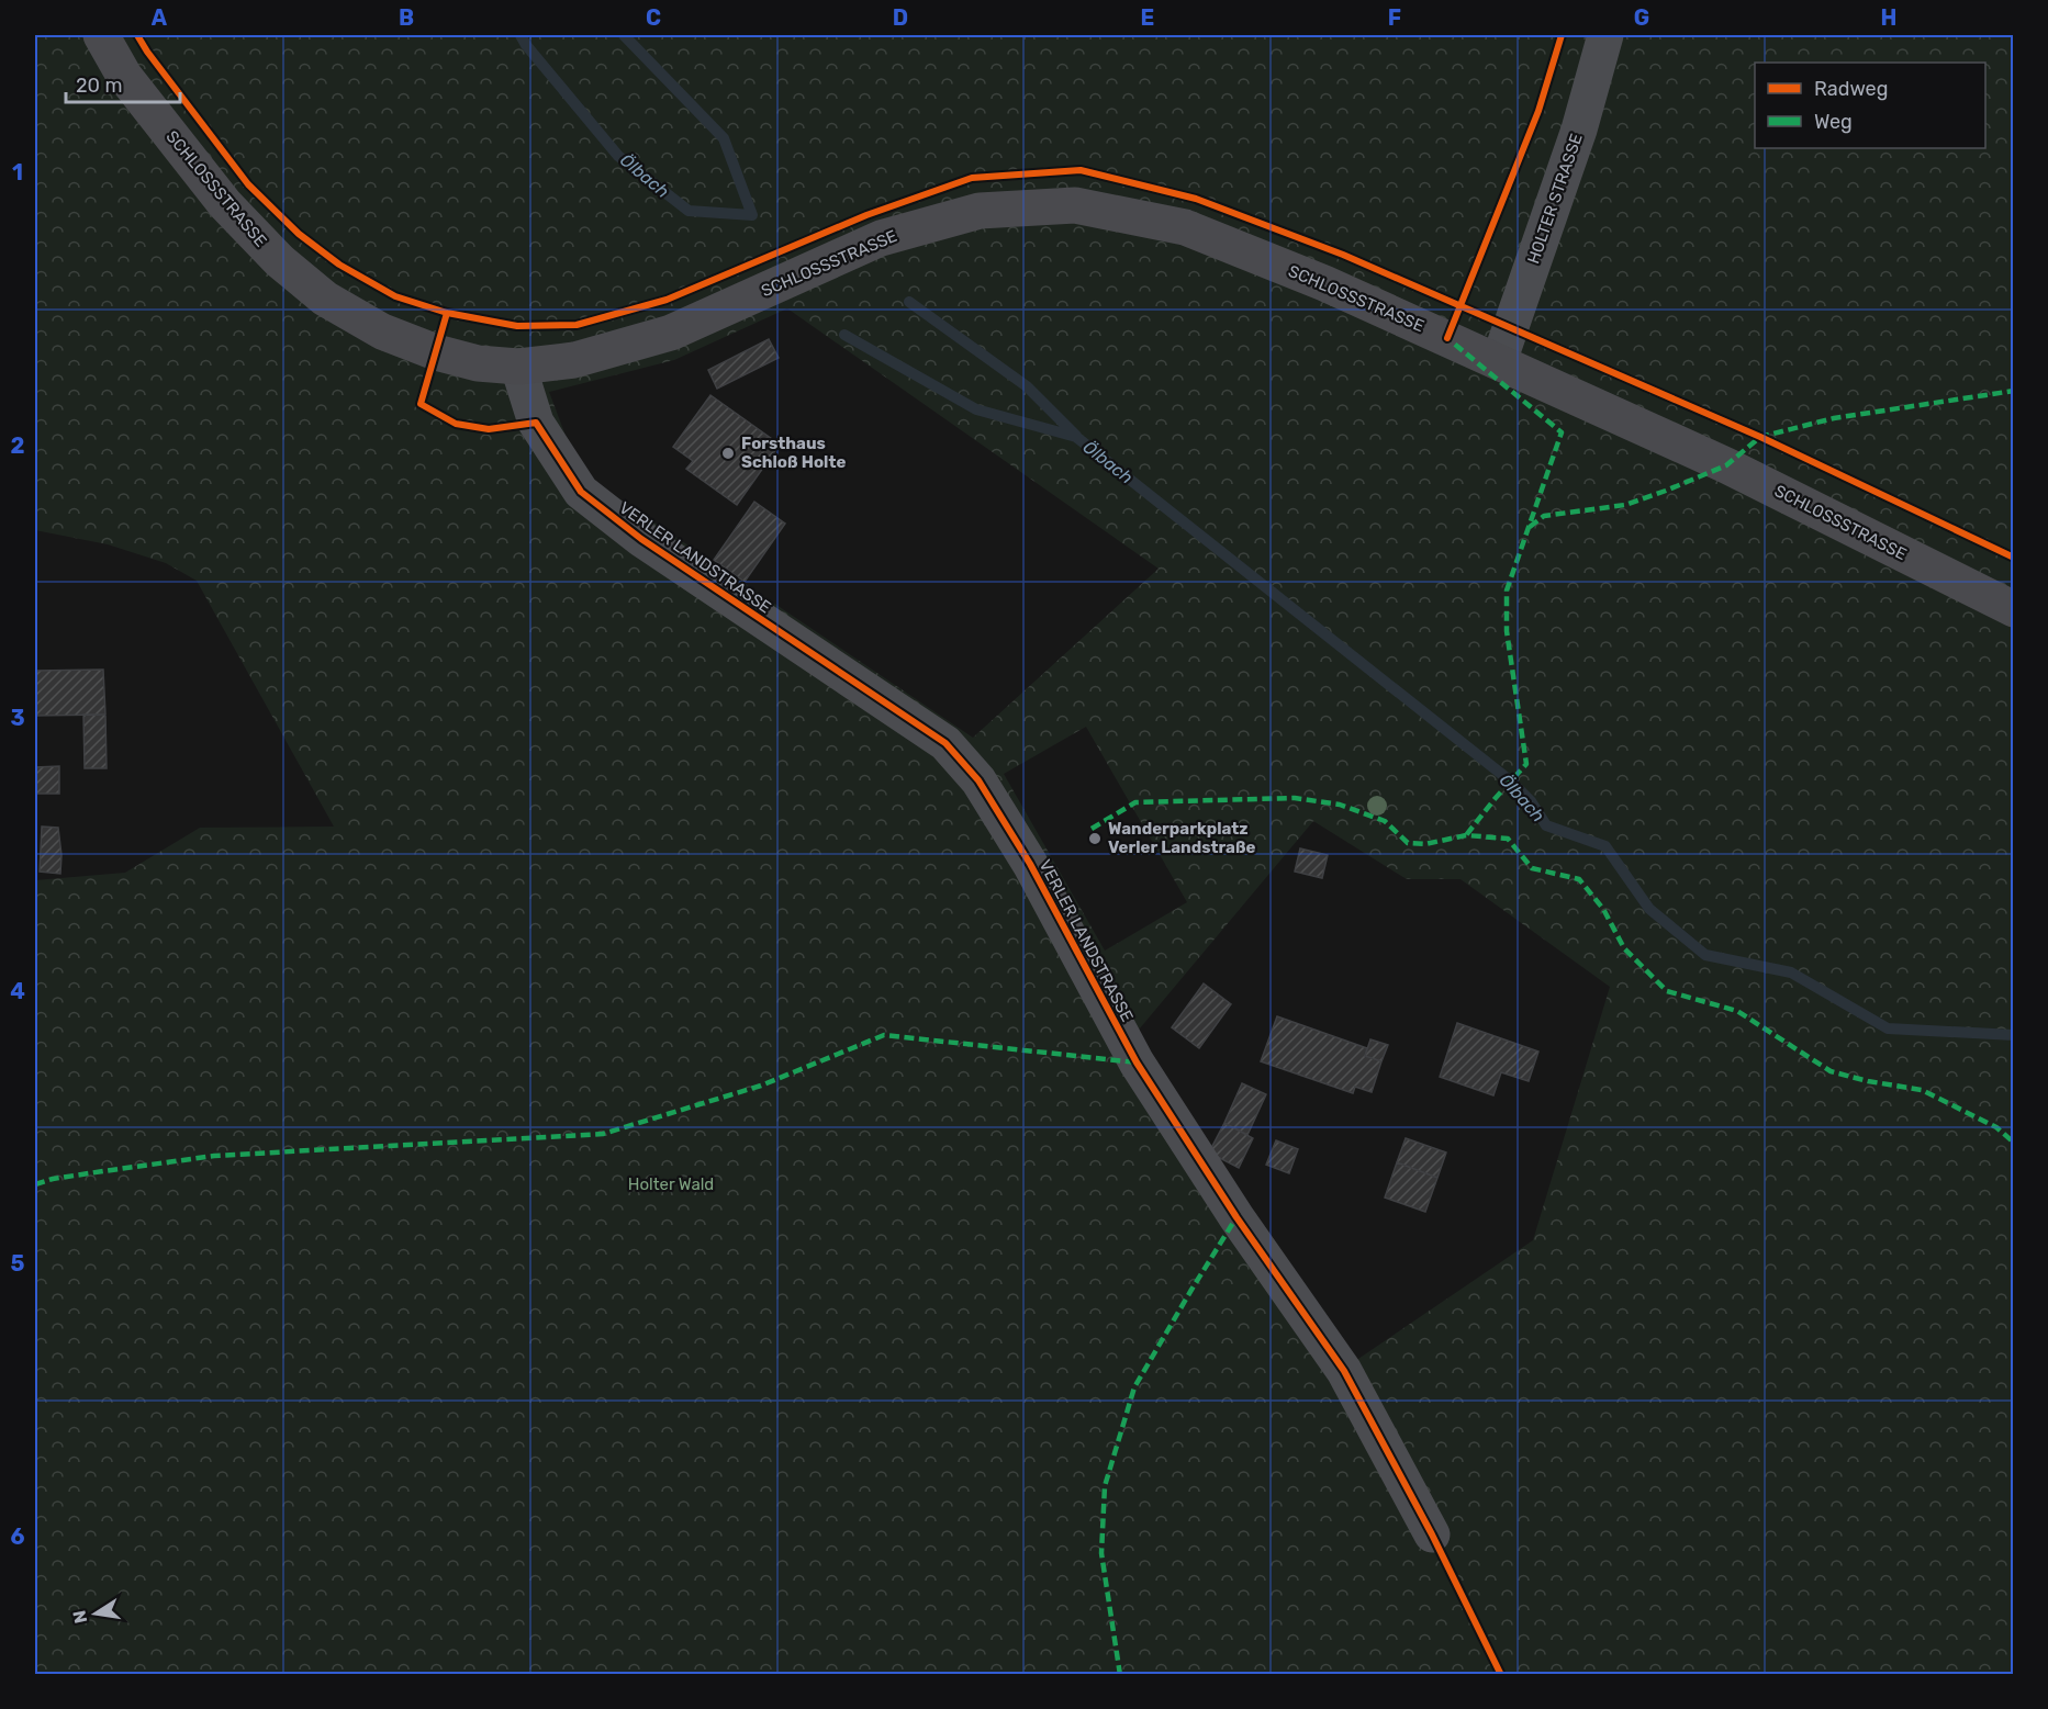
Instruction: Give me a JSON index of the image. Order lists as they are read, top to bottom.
{
  "streets": {
    "main road": ["SCHLOSSSTRASSE"],
    "street": ["HOLTER STRASSE", "VERLER LANDSTRASSE"]
  },
  "crossings": [
    ["SCHLOSSSTRASSE", "HOLTER STRASSE"],
    ["SCHLOSSSTRASSE", "VERLER LANDSTRASSE"]
  ],
  "water": ["Ölbach"],
  "parks": ["Holter Wald"],
  "places": ["Forsthaus Schloß Holte", "Wanderparkplatz Verler Landstraße"],
  "legend": ["Radweg", "Weg"],
  "scale_bar": "20 m",
  "north": "left",
  "grid": {
    "columns": [
      "A",
      "B",
      "C",
      "D",
      "E",
      "F",
      "G",
      "H"
    ],
    "rows": [
      "1",
      "2",
      "3",
      "4",
      "5",
      "6"
    ]
  }
}
